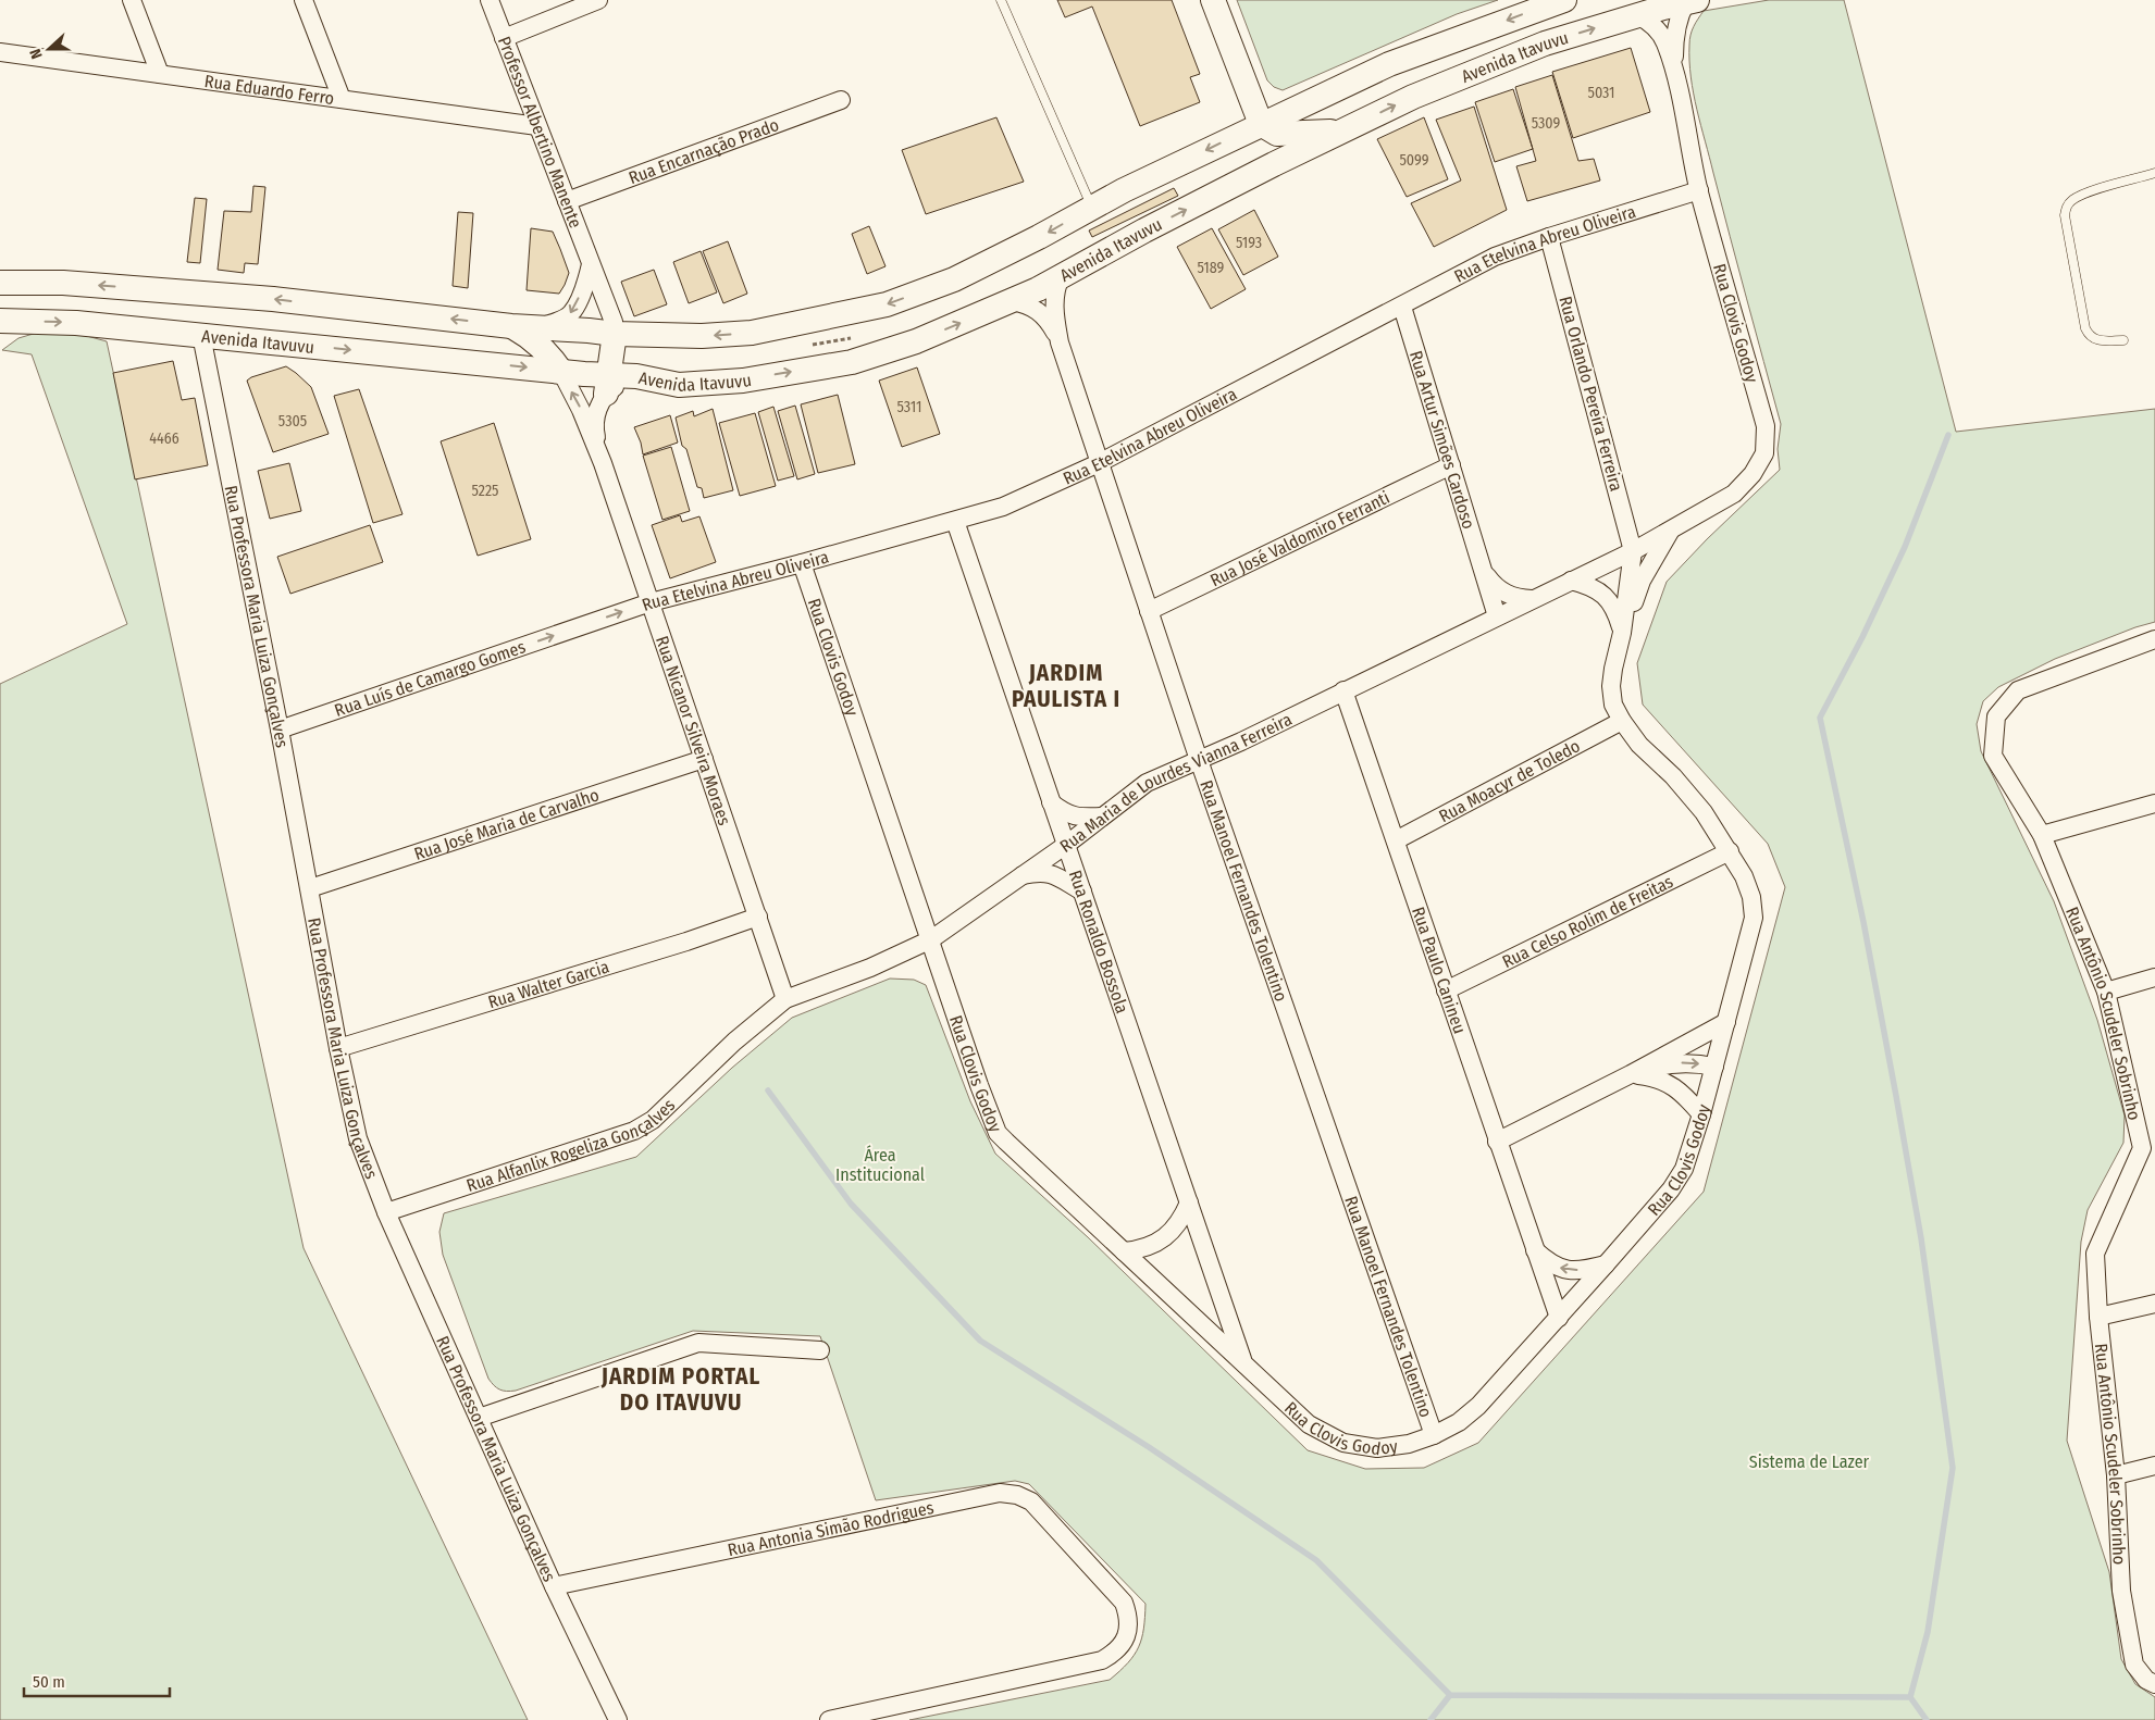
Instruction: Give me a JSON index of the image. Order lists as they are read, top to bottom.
{
  "streets": {
    "main road": ["Avenida Itavuvu"],
    "street": [
      "Rua Eduardo Ferro",
      "Professor Albertino Manente",
      "Rua Encarnação Prado",
      "Rua Etelvina Abreu Oliveira",
      "Rua Clovis Godoy",
      "Rua Orlando Pereira Ferreira",
      "Rua Artur Simões Cardoso",
      "Rua José Valdomiro Ferranti",
      "Rua Professora Maria Luiza Gonçalves",
      "Rua Luís de Camargo Gomes",
      "Rua Nicanor Silveira Moraes",
      "Rua Moacyr de Toledo",
      "Rua Maria de Lourdes Vianna Ferreira",
      "Rua José Maria de Carvalho",
      "Rua Manoel Fernandes Tolentino",
      "Rua Celso Rolim de Freitas",
      "Rua Ronaldo Bossola",
      "Rua Paulo Canineu",
      "Rua Walter Garcia",
      "Rua Antônio Scudeler Sobrinho",
      "Rua Alfanlix Rogeliza Gonçalves",
      "Rua Antonia Simão Rodrigues"
    ]
  },
  "crossings": [
    ["Avenida Itavuvu", "Professor Albertino Manente"],
    ["Avenida Itavuvu", "Rua Clovis Godoy"],
    ["Avenida Itavuvu", "Rua Professora Maria Luiza Gonçalves"],
    ["Avenida Itavuvu", "Rua Nicanor Silveira Moraes"],
    ["Avenida Itavuvu", "Rua Manoel Fernandes Tolentino"],
    ["Rua Eduardo Ferro", "Professor Albertino Manente"],
    ["Professor Albertino Manente", "Rua Encarnação Prado"],
    ["Rua Etelvina Abreu Oliveira", "Rua Clovis Godoy"],
    ["Rua Etelvina Abreu Oliveira", "Rua Orlando Pereira Ferreira"],
    ["Rua Etelvina Abreu Oliveira", "Rua Artur Simões Cardoso"],
    ["Rua Etelvina Abreu Oliveira", "Rua Luís de Camargo Gomes"],
    ["Rua Etelvina Abreu Oliveira", "Rua Nicanor Silveira Moraes"],
    ["Rua Etelvina Abreu Oliveira", "Rua Manoel Fernandes Tolentino"],
    ["Rua Etelvina Abreu Oliveira", "Rua Ronaldo Bossola"],
    ["Rua Clovis Godoy", "Rua Orlando Pereira Ferreira"],
    ["Rua Clovis Godoy", "Rua Moacyr de Toledo"],
    ["Rua Clovis Godoy", "Rua Maria de Lourdes Vianna Ferreira"],
    ["Rua Clovis Godoy", "Rua Manoel Fernandes Tolentino"],
    ["Rua Clovis Godoy", "Rua Celso Rolim de Freitas"],
    ["Rua Clovis Godoy", "Rua Ronaldo Bossola"],
    ["Rua Clovis Godoy", "Rua Paulo Canineu"],
    ["Rua Orlando Pereira Ferreira", "Rua Maria de Lourdes Vianna Ferreira"],
    ["Rua Artur Simões Cardoso", "Rua José Valdomiro Ferranti"],
    ["Rua Artur Simões Cardoso", "Rua Maria de Lourdes Vianna Ferreira"],
    ["Rua José Valdomiro Ferranti", "Rua Manoel Fernandes Tolentino"],
    ["Rua Professora Maria Luiza Gonçalves", "Rua Luís de Camargo Gomes"],
    ["Rua Professora Maria Luiza Gonçalves", "Rua José Maria de Carvalho"],
    ["Rua Professora Maria Luiza Gonçalves", "Rua Walter Garcia"],
    ["Rua Professora Maria Luiza Gonçalves", "Rua Alfanlix Rogeliza Gonçalves"],
    ["Rua Professora Maria Luiza Gonçalves", "Rua Antonia Simão Rodrigues"],
    ["Rua Nicanor Silveira Moraes", "Rua Maria de Lourdes Vianna Ferreira"],
    ["Rua Nicanor Silveira Moraes", "Rua José Maria de Carvalho"],
    ["Rua Nicanor Silveira Moraes", "Rua Walter Garcia"],
    ["Rua Moacyr de Toledo", "Rua Paulo Canineu"],
    ["Rua Maria de Lourdes Vianna Ferreira", "Rua Manoel Fernandes Tolentino"],
    ["Rua Maria de Lourdes Vianna Ferreira", "Rua Ronaldo Bossola"],
    ["Rua Maria de Lourdes Vianna Ferreira", "Rua Paulo Canineu"],
    ["Rua Maria de Lourdes Vianna Ferreira", "Rua Alfanlix Rogeliza Gonçalves"],
    ["Rua Celso Rolim de Freitas", "Rua Paulo Canineu"]
  ],
  "one_way": ["Rua Luís de Camargo Gomes"],
  "districts": ["JARDIM PAULISTA I", "JARDIM PORTAL DO ITAVUVU"],
  "parks": ["Área Institucional", "Sistema de Lazer"],
  "house_numbers": [
    "5031",
    "5309",
    "5099",
    "5193",
    "5189",
    "5311",
    "5305",
    "4466",
    "5225"
  ],
  "scale_bar": "50 m",
  "north": "left"
}
